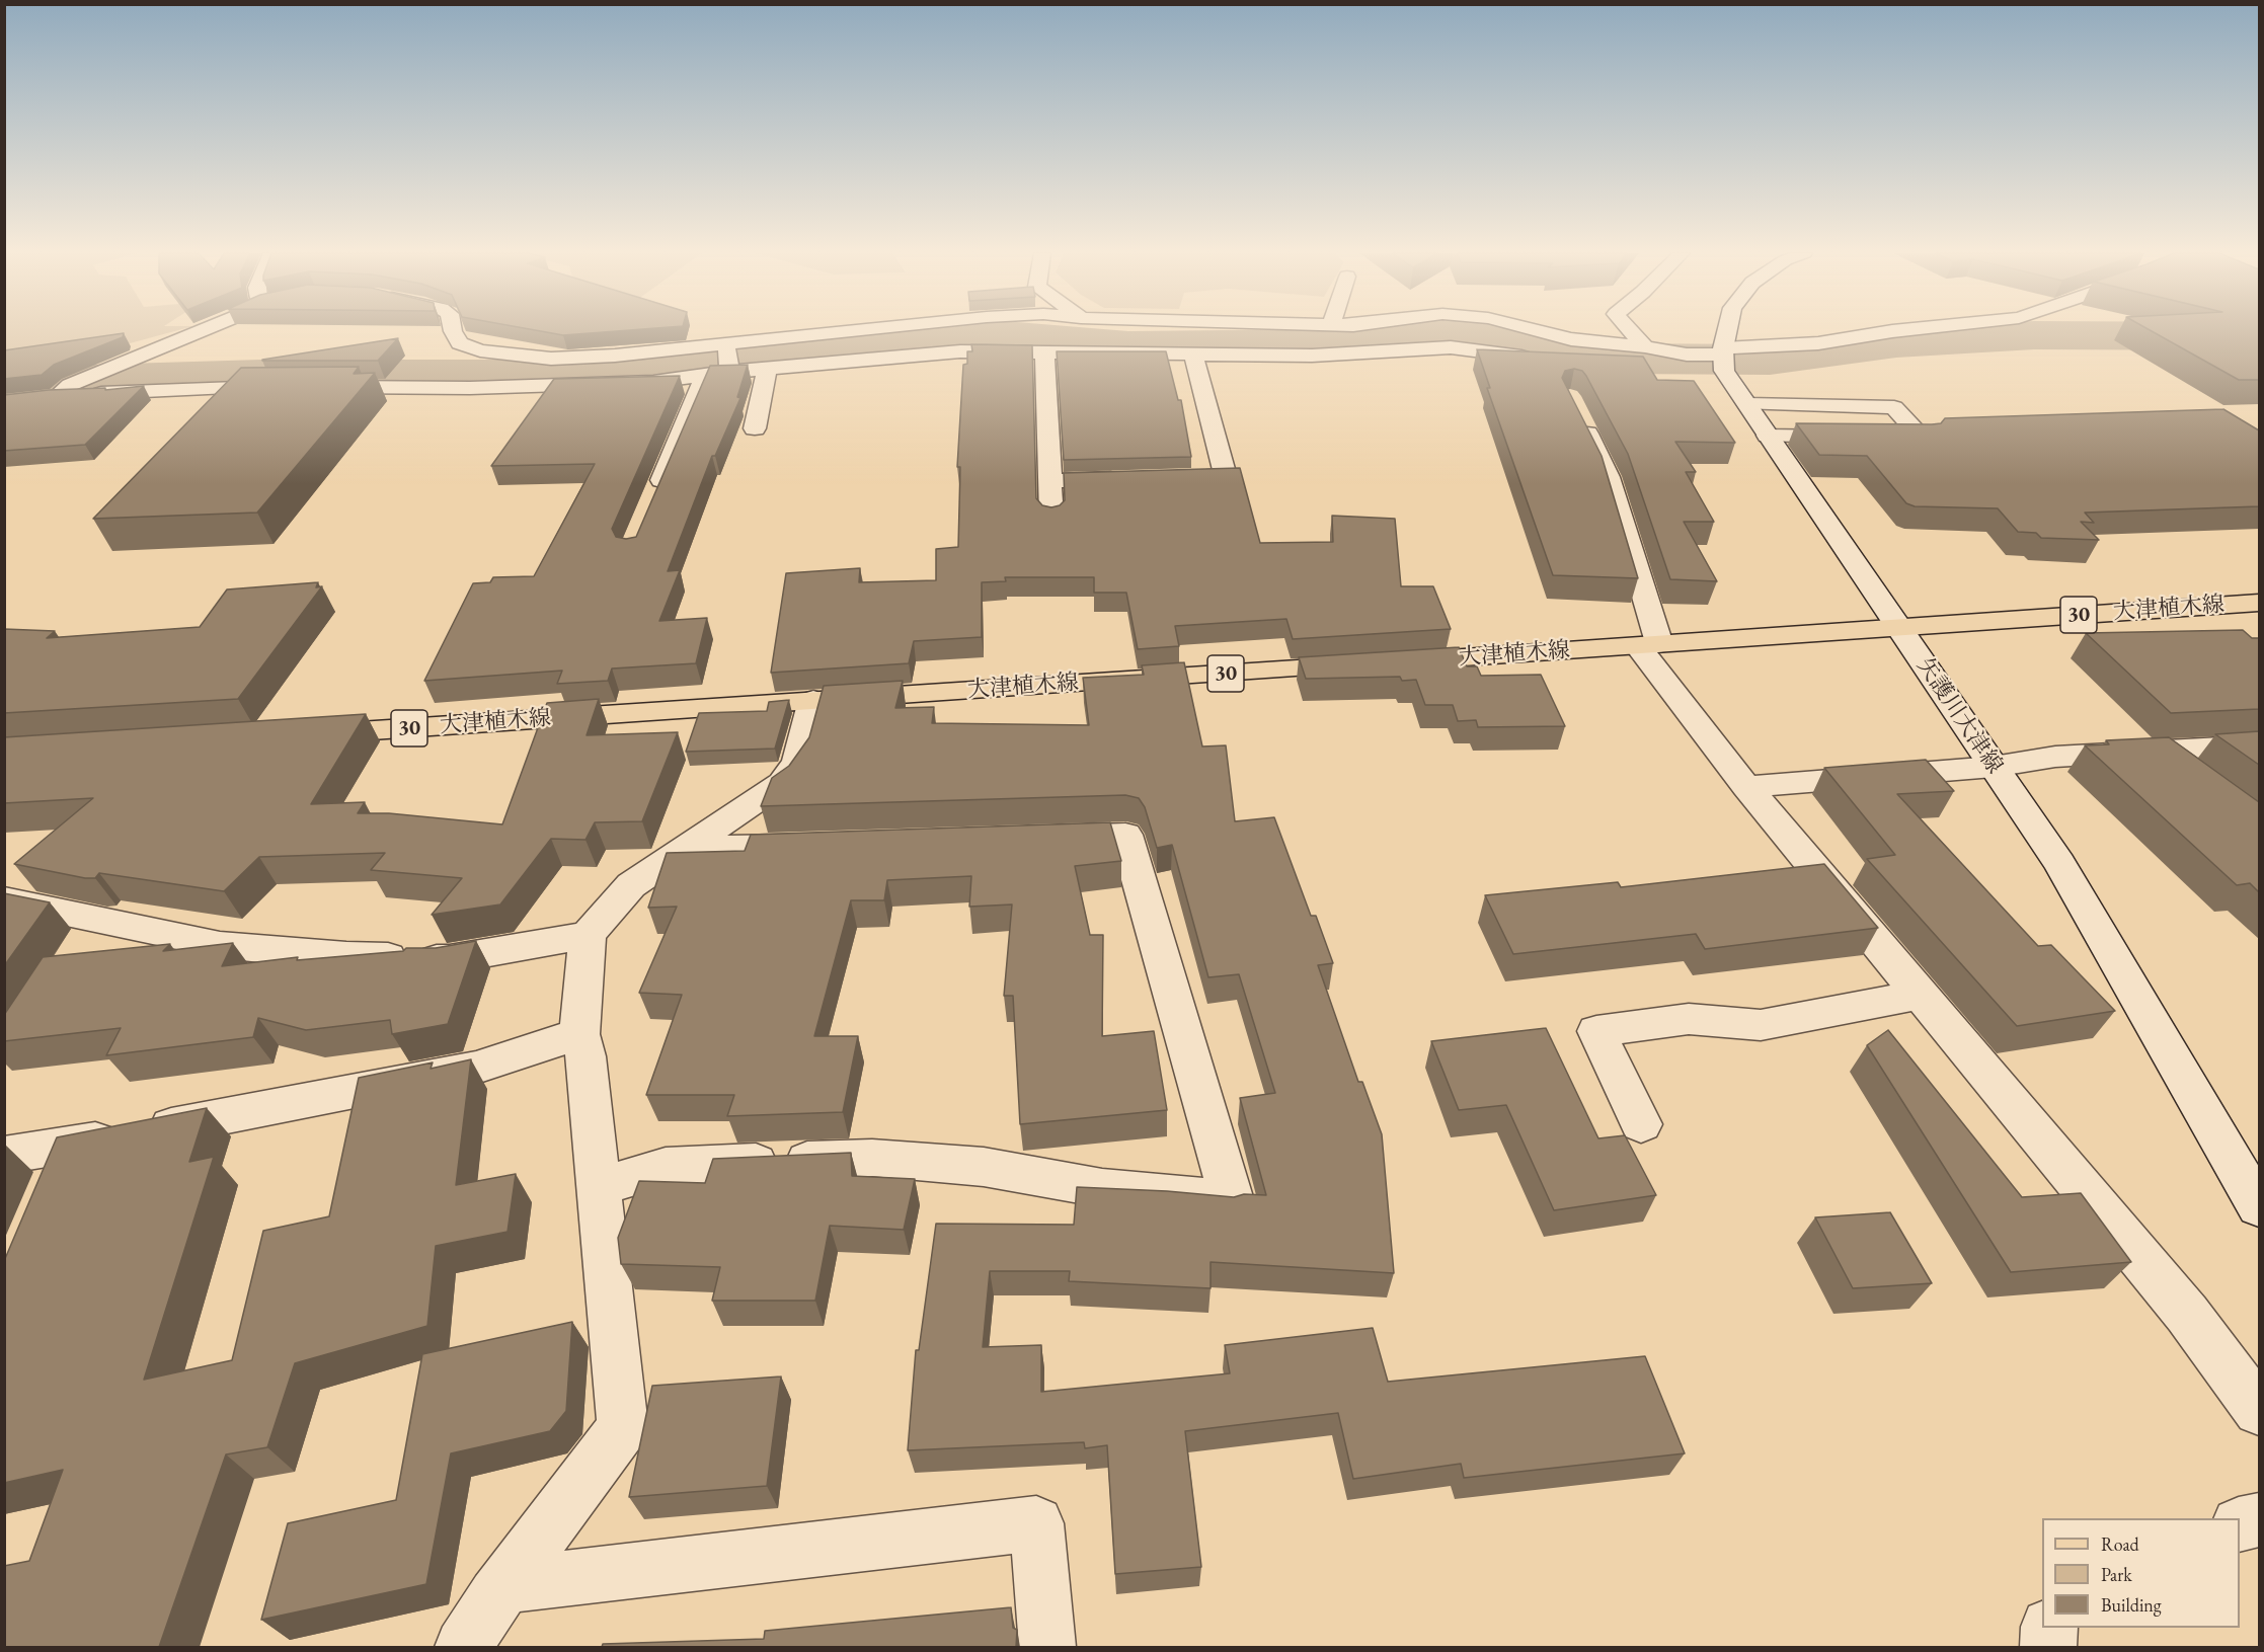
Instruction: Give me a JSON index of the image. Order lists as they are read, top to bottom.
{
  "streets": {
    "main road": ["大津植木線", "30"],
    "street": ["矢護川大津線"]
  },
  "crossings": [
    ["大津植木線", "矢護川大津線"]
  ],
  "legend": ["Road", "Park", "Building"]
}
